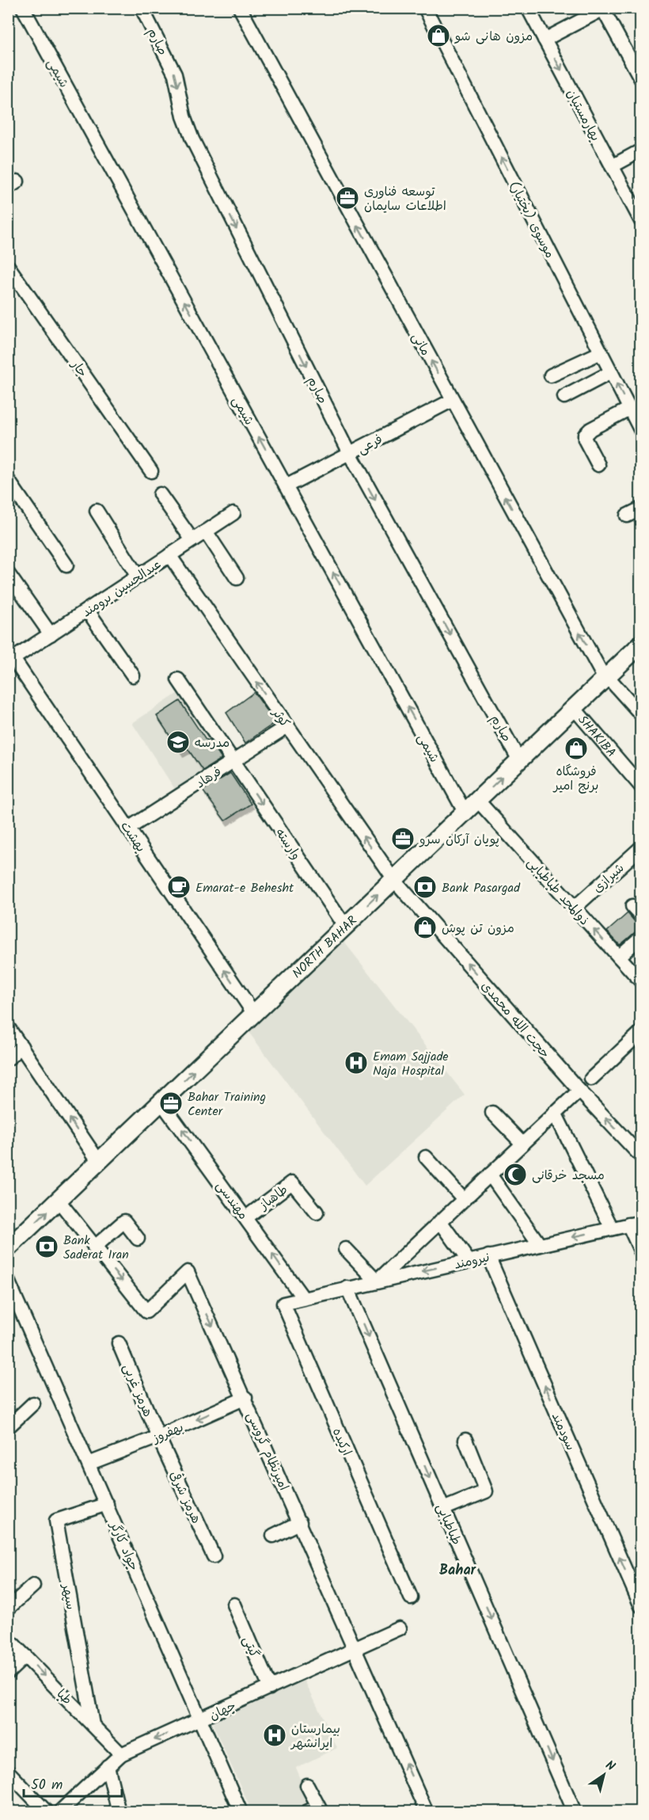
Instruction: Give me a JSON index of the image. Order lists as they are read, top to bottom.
{
  "streets": {
    "main road": ["NORTH BAHAR"],
    "street": [
      "صارم",
      "شیمی",
      "بهارمستیان",
      "موسوی (بختیار)",
      "مانی",
      "جار",
      "فرعی",
      "عبدالحسین برومند",
      "کوثر",
      "SHAKIBA",
      "فرهاد",
      "بهشت",
      "وارسته",
      "شیرازی",
      "ذوالمجد طباطبایی",
      "حجت الله محمدی",
      "طاهباز",
      "مهندسی",
      "نیرومند",
      "هرمز غربی",
      "سودمند",
      "بهفروز",
      "ارکیده",
      "امیرنظام گروسی",
      "هرمز شرقی",
      "طباطبایی",
      "جواد کارگر",
      "سپهر",
      "گیتی",
      "طبا",
      "جهان"
    ]
  },
  "crossings": [
    ["صارم", "فرعی"],
    ["صارم", "NORTH BAHAR"],
    ["شیمی", "فرعی"],
    ["شیمی", "NORTH BAHAR"],
    ["مانی", "فرعی"],
    ["مانی", "NORTH BAHAR"],
    ["عبدالحسین برومند", "کوثر"],
    ["عبدالحسین برومند", "بهشت"],
    ["کوثر", "فرهاد"],
    ["کوثر", "NORTH BAHAR"],
    ["کوثر", "حجت الله محمدی"],
    ["SHAKIBA", "NORTH BAHAR"],
    ["فرهاد", "بهشت"],
    ["فرهاد", "وارسته"],
    ["بهشت", "NORTH BAHAR"],
    ["وارسته", "NORTH BAHAR"],
    ["شیرازی", "ذوالمجد طباطبایی"],
    ["ذوالمجد طباطبایی", "NORTH BAHAR"],
    ["NORTH BAHAR", "حجت الله محمدی"],
    ["NORTH BAHAR", "مهندسی"],
    ["NORTH BAHAR", "امیرنظام گروسی"],
    ["طاهباز", "مهندسی"],
    ["مهندسی", "نیرومند"],
    ["مهندسی", "ارکیده"],
    ["نیرومند", "سودمند"],
    ["نیرومند", "ارکیده"],
    ["نیرومند", "طباطبایی"],
    ["هرمز غربی", "بهفروز"],
    ["هرمز غربی", "هرمز شرقی"],
    ["بهفروز", "امیرنظام گروسی"],
    ["بهفروز", "هرمز شرقی"],
    ["بهفروز", "جواد کارگر"],
    ["امیرنظام گروسی", "جهان"],
    ["جواد کارگر", "سپهر"],
    ["جواد کارگر", "جهان"],
    ["سپهر", "طبا"],
    ["گیتی", "جهان"],
    ["طبا", "جهان"]
  ],
  "one_way": [
    "صارم",
    "شیمی",
    "بهارمستیان",
    "موسوی (بختیار)",
    "مانی",
    "بهشت",
    "وارسته",
    "NORTH BAHAR",
    "مهندسی",
    "نیرومند",
    "سودمند",
    "بهفروز",
    "طباطبایی",
    "طبا"
  ],
  "districts": ["Bahar"],
  "places": {
    "shop": ["مزون هانی شو", "فروشگاه برنج امیر", "مزون تن پوش"],
    "office": ["توسعه فناوری اطلاعات سایمان", "پویان آرکان سرو", "Bahar Training Center"],
    "school or university": ["مدرسه"],
    "cafe": ["Emarat-e Behesht"],
    "bank": ["Bank Pasargad", "Bank Saderat Iran"],
    "hospital": ["Emam Sajjade Naja Hospital", "بیمارستان ایرانشهر"],
    "mosque": ["مسجد خرقانی"]
  },
  "scale_bar": "50 m",
  "north": "top right"
}
